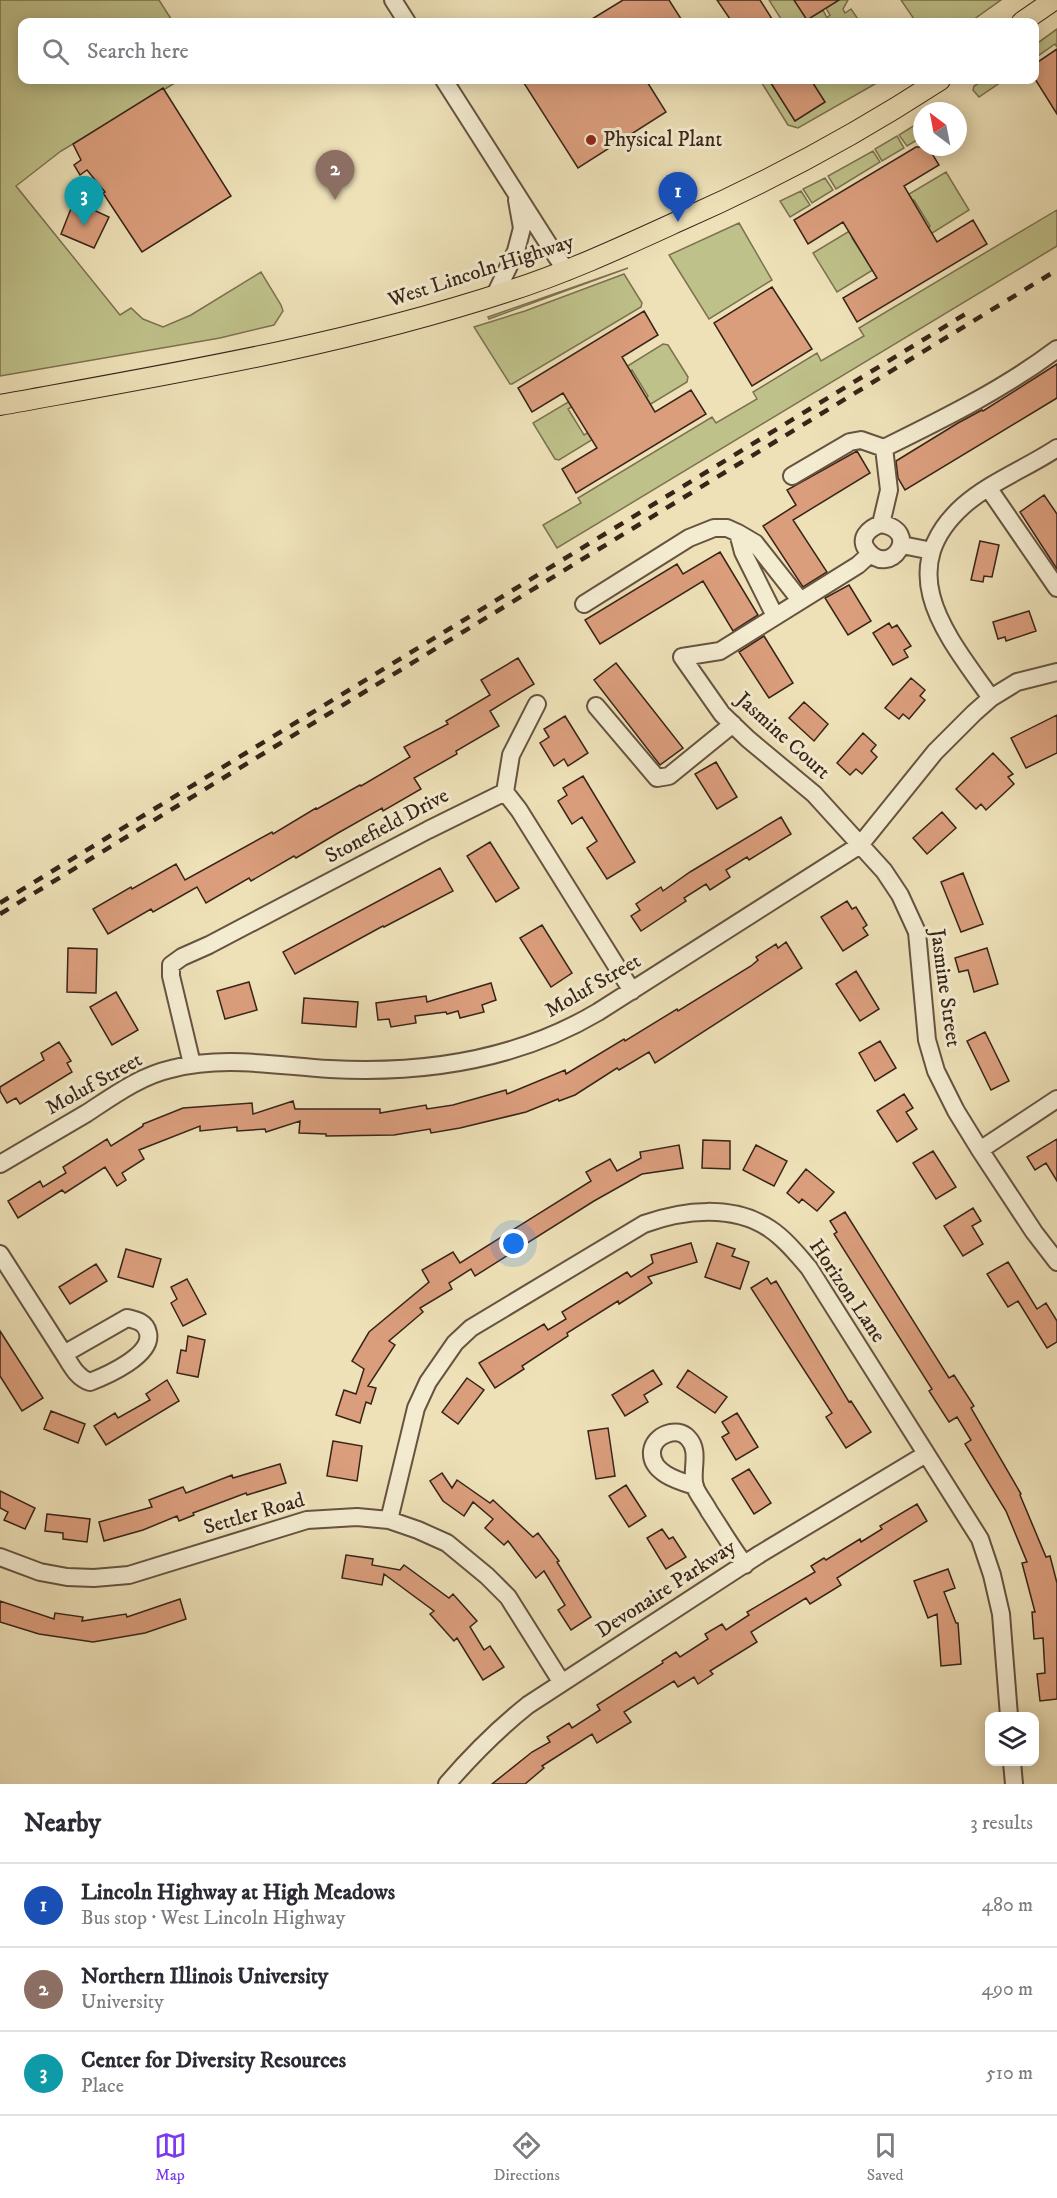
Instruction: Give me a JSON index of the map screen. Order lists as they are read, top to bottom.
{
  "streets": {
    "main road": ["West Lincoln Highway"],
    "street": [
      "Jasmine Court",
      "Stonefield Drive",
      "Moluf Street",
      "Jasmine Street",
      "Horizon Lane",
      "Settler Road",
      "Devonaire Parkway"
    ]
  },
  "crossings": [
    ["Jasmine Court", "Moluf Street"],
    ["Jasmine Court", "Jasmine Street"],
    ["Stonefield Drive", "Moluf Street"],
    ["Moluf Street", "Jasmine Street"],
    ["Horizon Lane", "Settler Road"],
    ["Horizon Lane", "Devonaire Parkway"],
    ["Settler Road", "Devonaire Parkway"]
  ],
  "places": ["Physical Plant"],
  "north": "top left",
  "page": {
    "search": "Search here",
    "pins": ["2", "1", "3"],
    "heading": ["Nearby", "3 results"],
    "list": [
      {
        "mark": "1",
        "name": "Lincoln Highway at High Meadows",
        "note": "Bus stop · West Lincoln Highway",
        "value": "480 m"
      },
      {
        "mark": "2",
        "name": "Northern Illinois University",
        "note": "University",
        "value": "490 m"
      },
      {
        "mark": "3",
        "name": "Center for Diversity Resources",
        "note": "Place",
        "value": "510 m"
      }
    ],
    "nav": ["Map", "Directions", "Saved"]
  }
}
